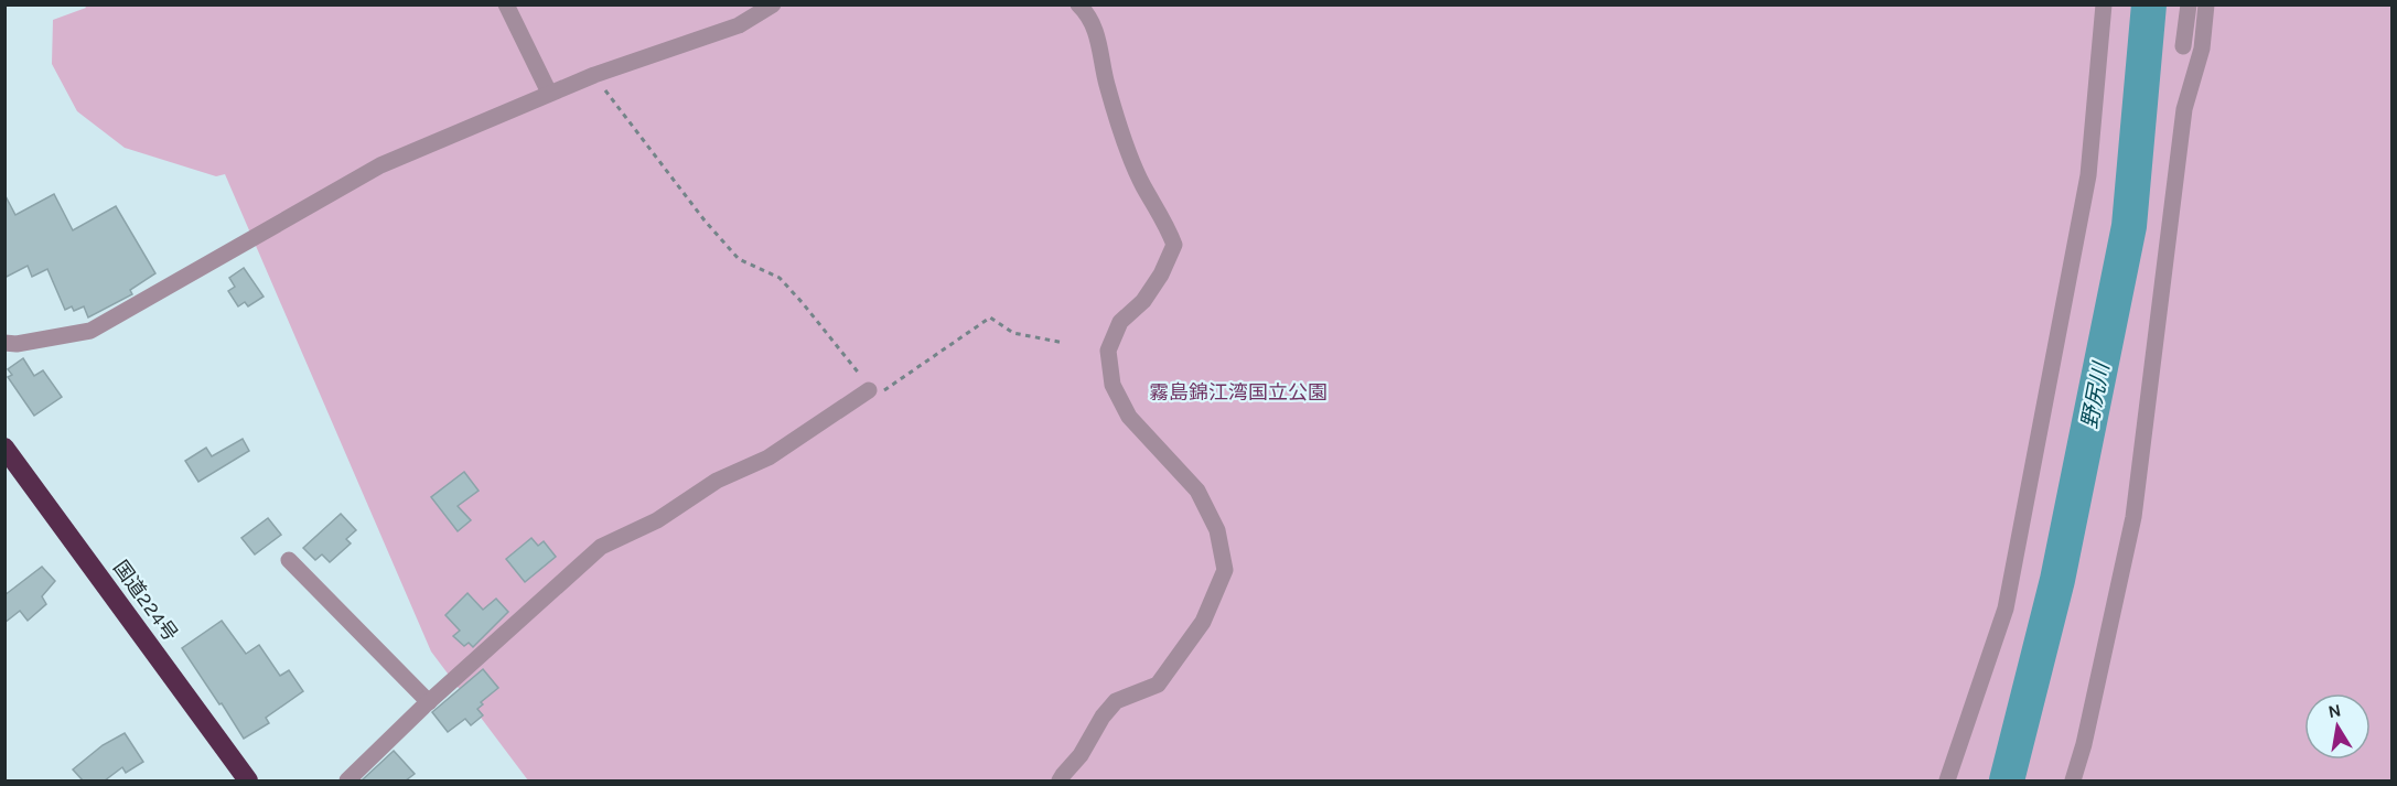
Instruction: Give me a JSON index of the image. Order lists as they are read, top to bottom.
{
  "streets": {
    "highway": ["国道224号"]
  },
  "water": ["野尻川"],
  "parks": ["霧島錦江湾国立公園"],
  "north": "top"
}
